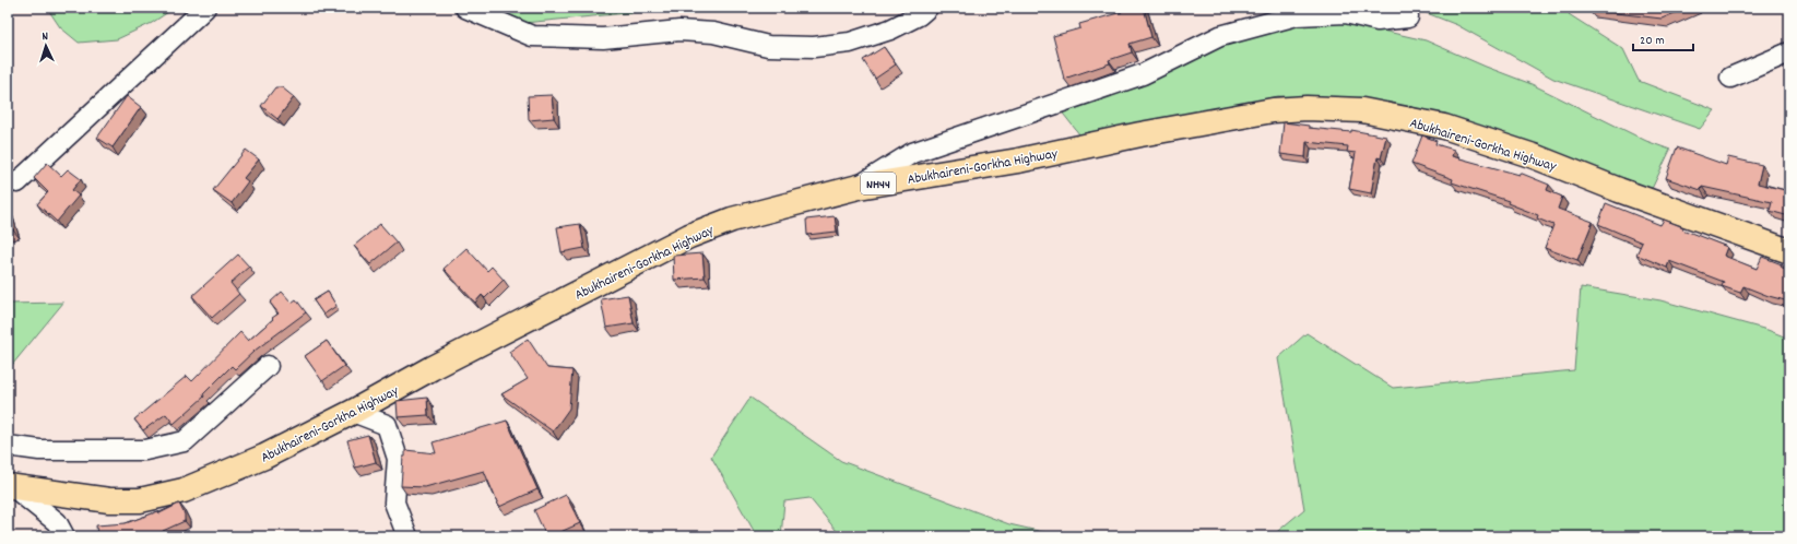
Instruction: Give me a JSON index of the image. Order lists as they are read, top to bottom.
{
  "streets": {
    "main road": ["Abukhaireni-Gorkha Highway", "NH44"]
  },
  "scale_bar": "20 m",
  "north": "top"
}
